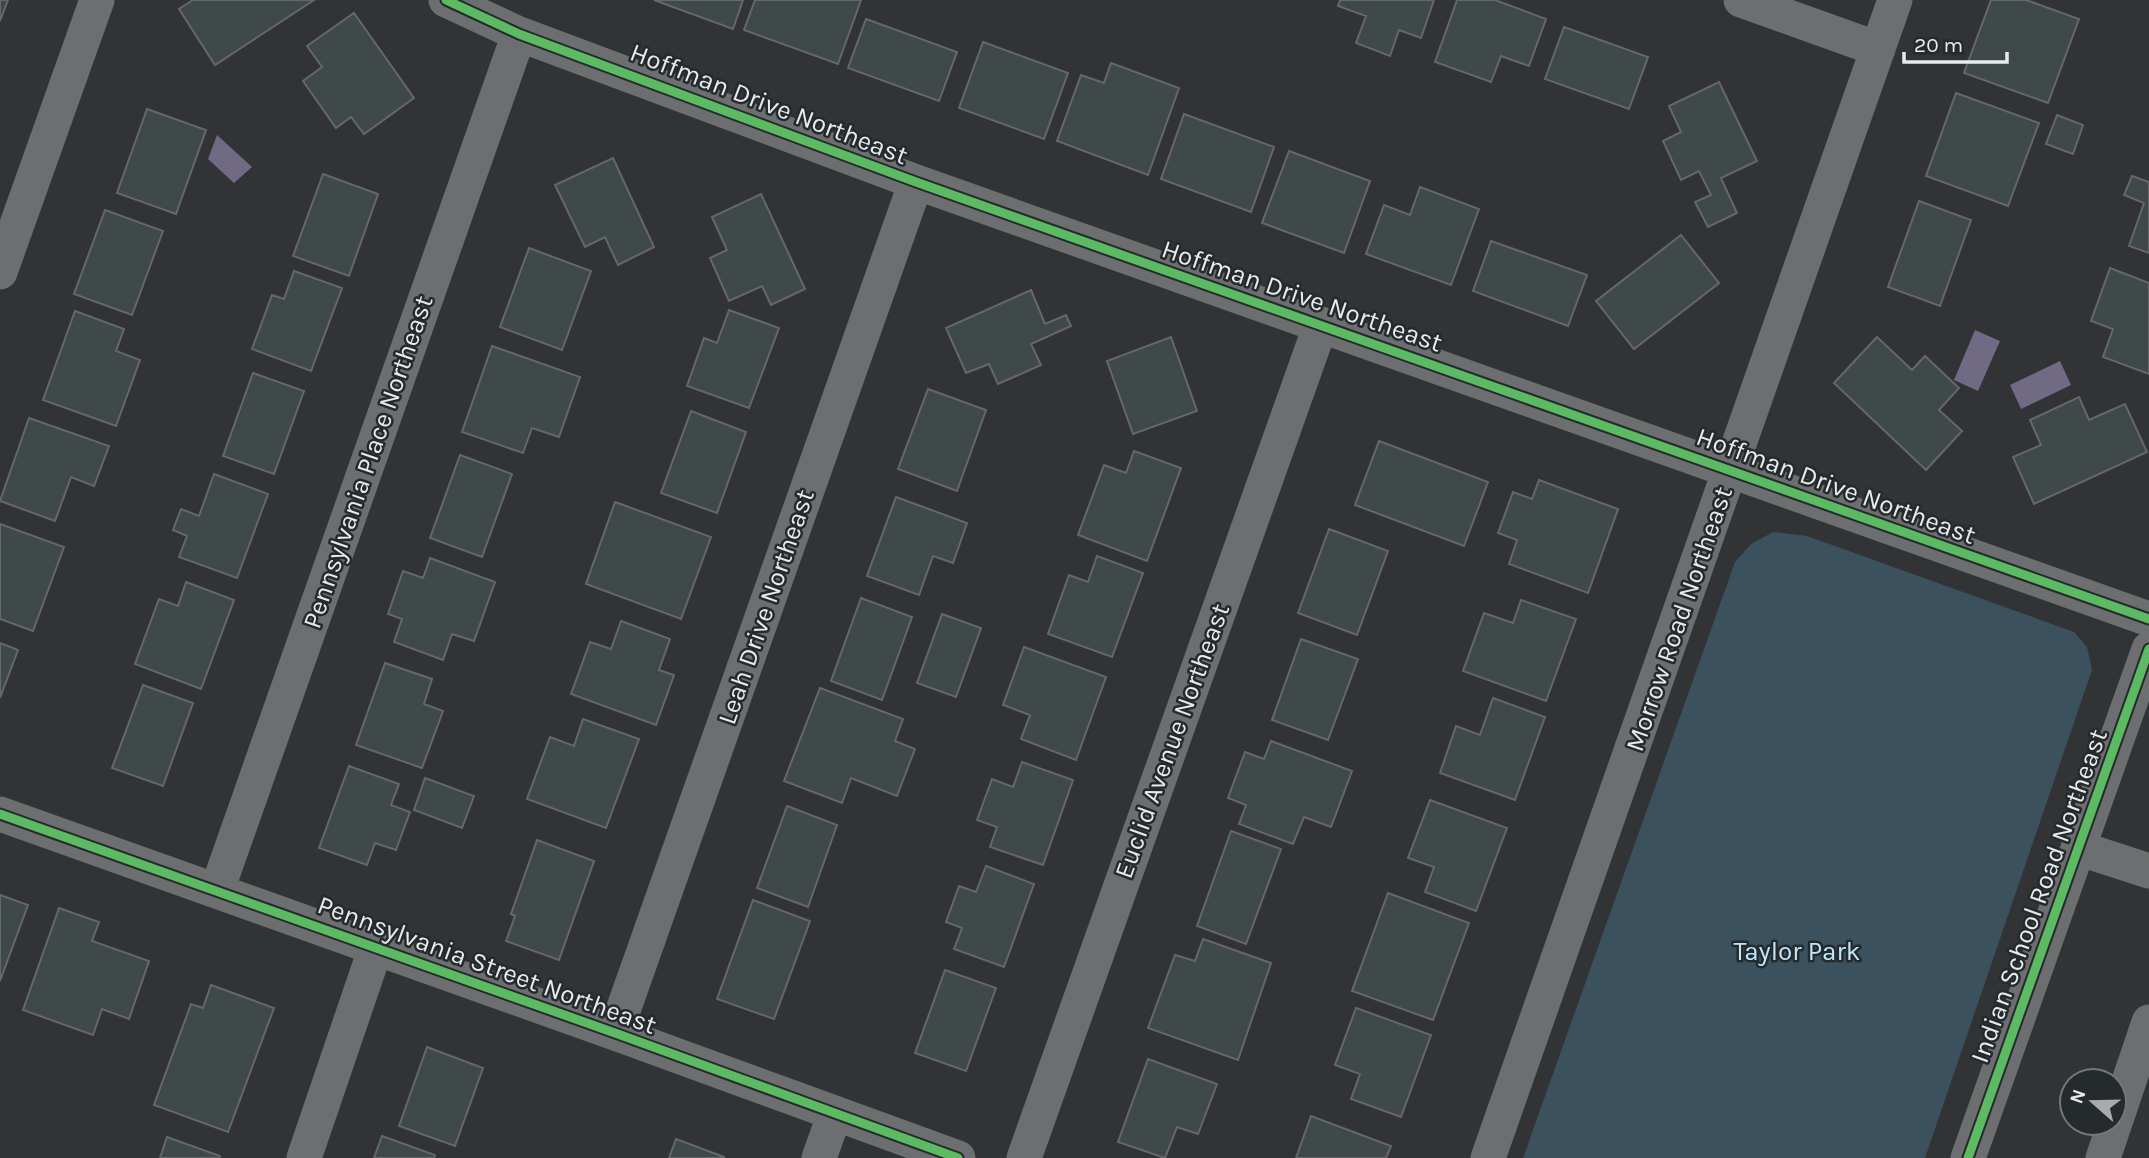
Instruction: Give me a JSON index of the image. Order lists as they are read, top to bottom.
{
  "streets": {
    "street": [
      "Hoffman Drive Northeast",
      "Pennsylvania Place Northeast",
      "Leah Drive Northeast",
      "Morrow Road Northeast",
      "Euclid Avenue Northeast",
      "Indian School Road Northeast",
      "Pennsylvania Street Northeast"
    ]
  },
  "crossings": [
    ["Hoffman Drive Northeast", "Pennsylvania Place Northeast"],
    ["Hoffman Drive Northeast", "Leah Drive Northeast"],
    ["Hoffman Drive Northeast", "Morrow Road Northeast"],
    ["Hoffman Drive Northeast", "Euclid Avenue Northeast"],
    ["Pennsylvania Place Northeast", "Pennsylvania Street Northeast"],
    ["Leah Drive Northeast", "Pennsylvania Street Northeast"]
  ],
  "parks": ["Taylor Park"],
  "scale_bar": "20 m",
  "north": "left"
}
